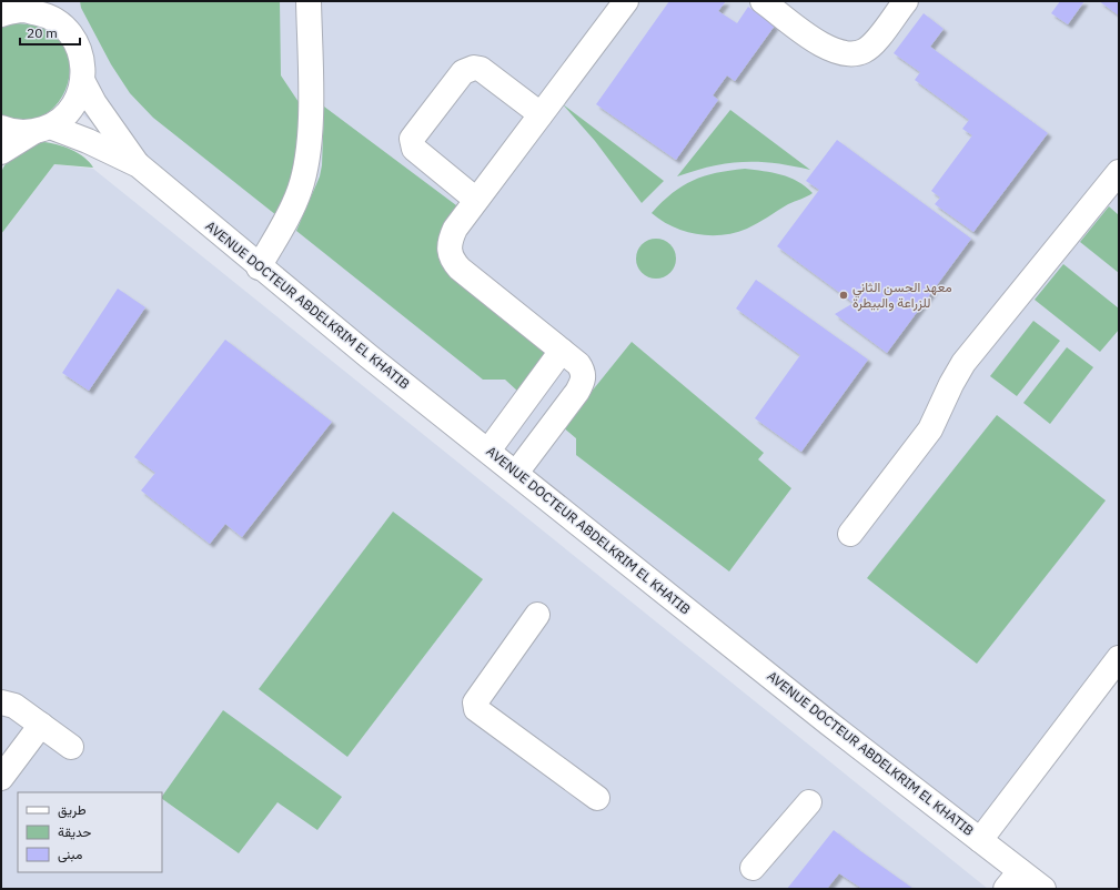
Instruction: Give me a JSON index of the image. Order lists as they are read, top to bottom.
{
  "streets": {
    "street": ["AVENUE DOCTEUR ABDELKRIM EL KHATIB"]
  },
  "places": ["معهد الحسن الثاني للزراعة والبيطرة"],
  "legend": ["طريق", "حديقة", "مبنى"],
  "scale_bar": "20 m"
}
